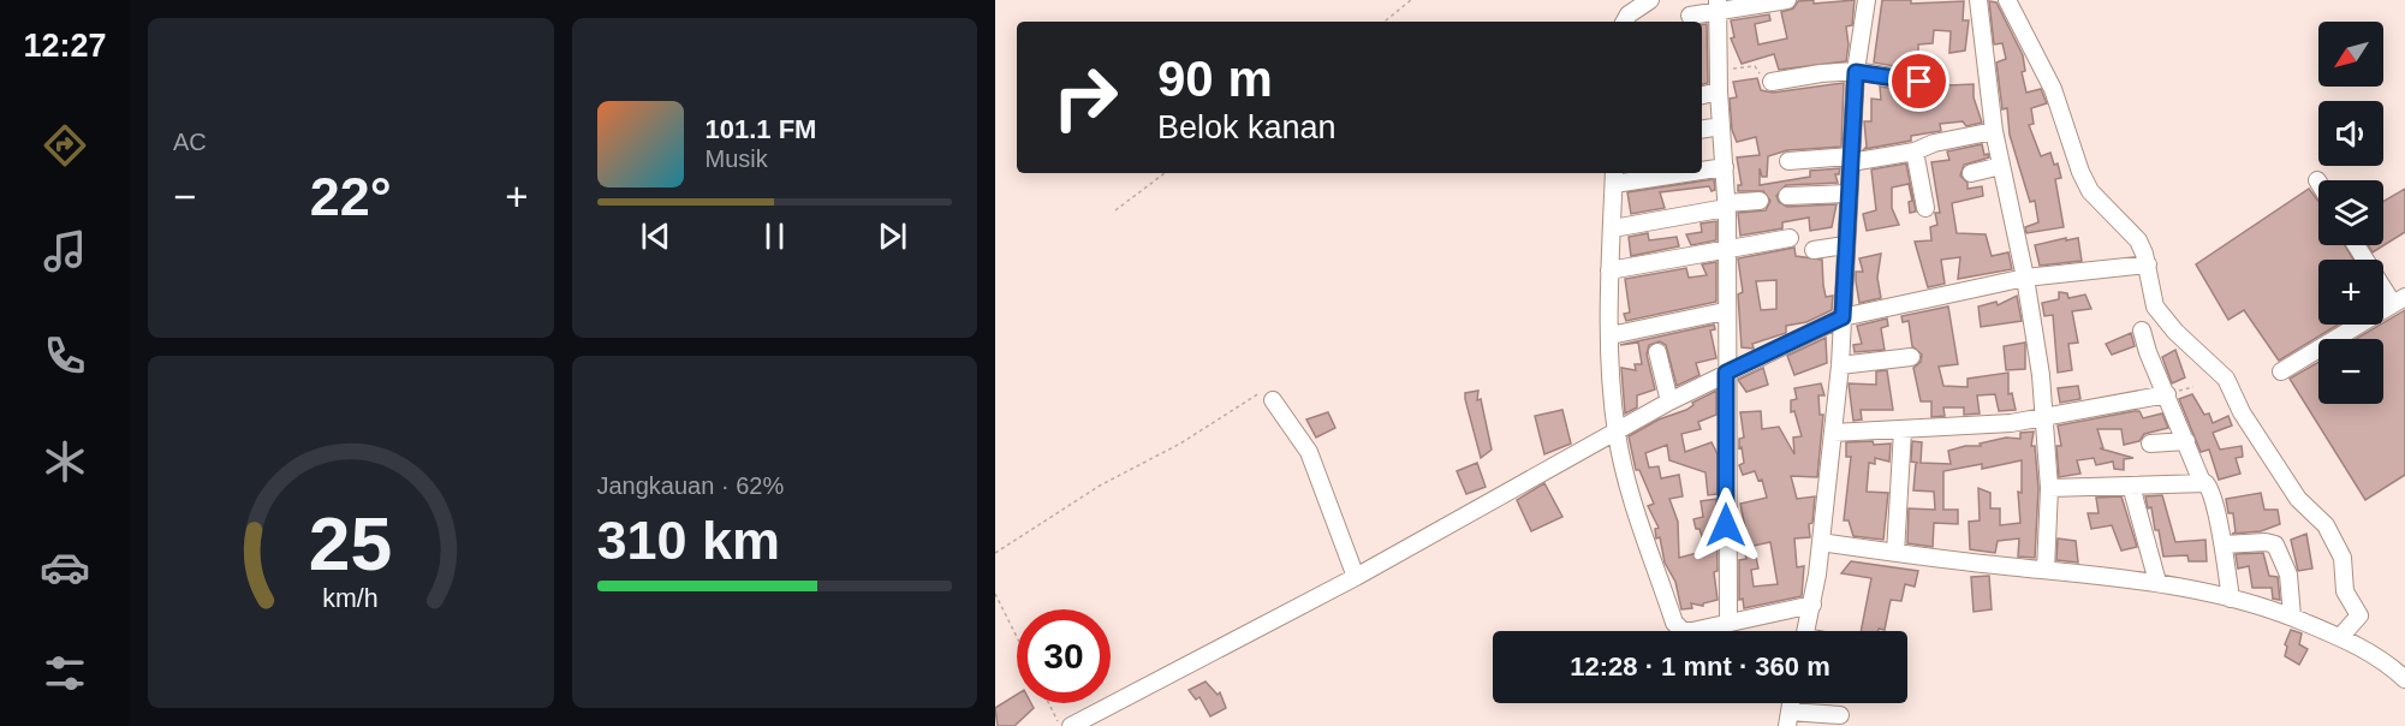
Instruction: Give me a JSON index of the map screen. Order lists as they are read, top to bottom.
{
  "north": "bottom left",
  "page": {
    "tabs": "12:27",
    "tile": [
      "AC",
      ["Jangkauan · 62%", "310 km"]
    ],
    "map_buttons": ["+", "−"],
    "turn": ["90 m", "Belok kanan"],
    "song": ["101.1 FM", "Musik"],
    "heat": ["−", "22°", "+"],
    "limit": "30",
    "trip": "12:28 · 1 mnt · 360 m",
    "gauge": ["25", "km/h"]
  }
}
